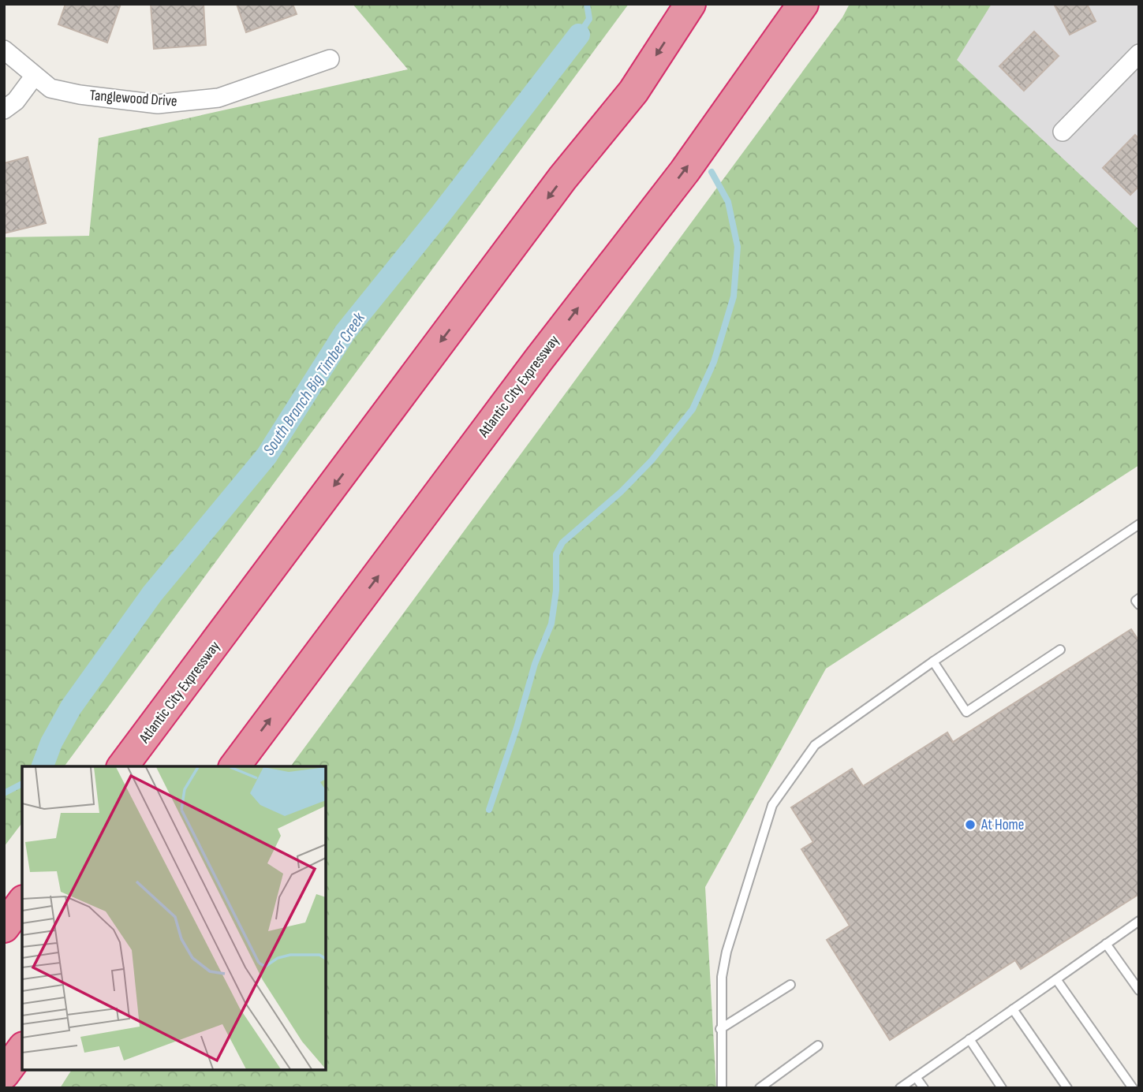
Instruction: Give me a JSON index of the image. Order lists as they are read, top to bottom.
{
  "streets": {
    "highway": ["Atlantic City Expressway"],
    "street": ["Tanglewood Drive"]
  },
  "water": ["South Branch Big Timber Creek"],
  "places": ["At Home"]
}
